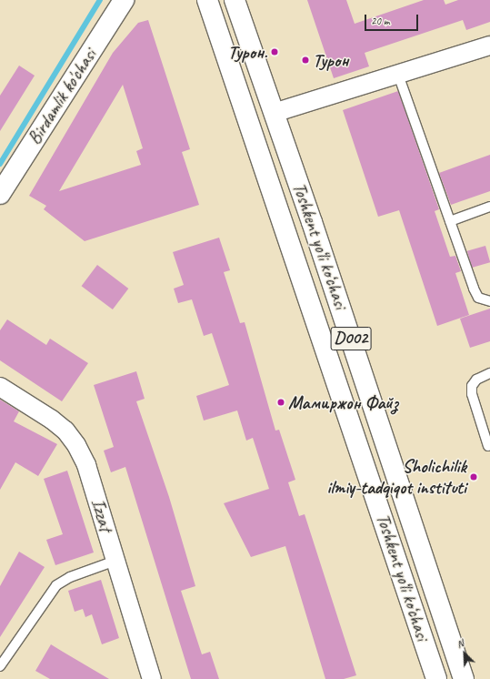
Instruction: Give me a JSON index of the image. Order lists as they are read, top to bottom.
{
  "streets": {
    "main road": ["Birdamlik ko'chasi", "Toshkent yo‘li ko‘chasi", "D002"],
    "street": ["Izzat"]
  },
  "places": [
    "Турон.",
    "Турон",
    "Мамиржон Файз",
    "Sholichilik ilmiy-tadqiqot instituti"
  ],
  "scale_bar": "20 m",
  "north": "top left"
}
